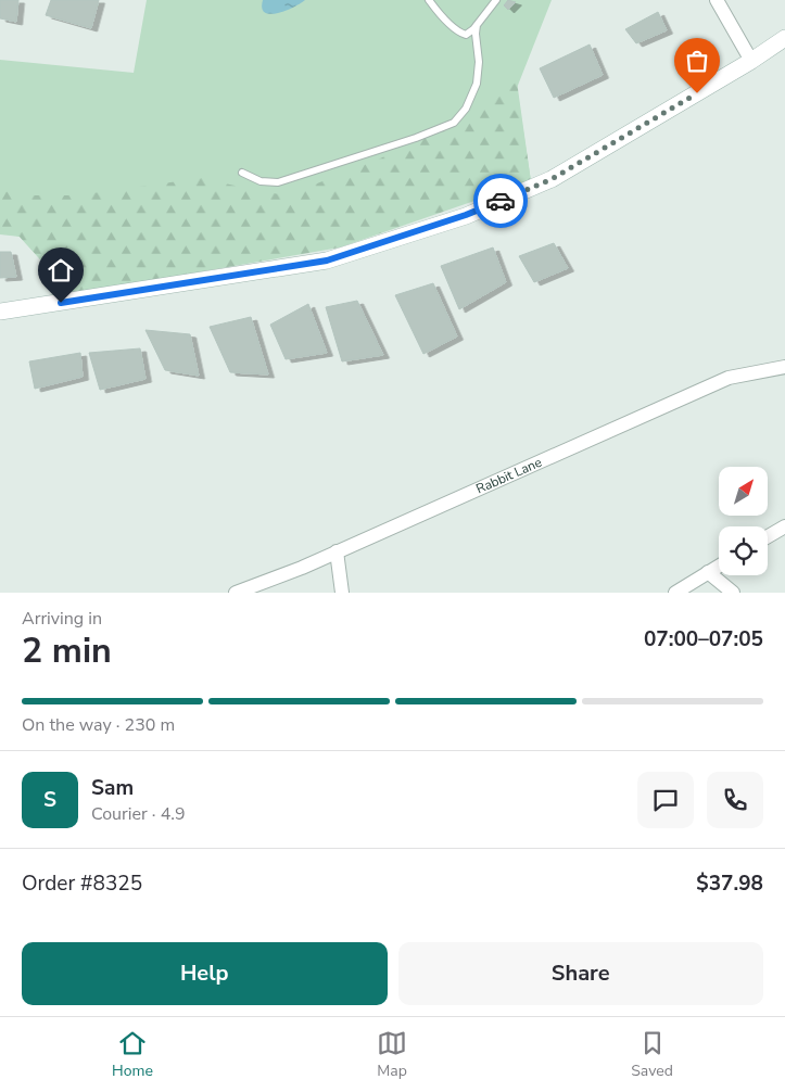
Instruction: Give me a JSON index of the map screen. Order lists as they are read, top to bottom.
{
  "streets": {
    "street": ["Rabbit Lane"]
  },
  "north": "top right",
  "page": {
    "heading": ["2 min", "Arriving in", "07:00–07:05"],
    "panel": [
      "Sam",
      "Courier · 4.9",
      "Order #8325",
      "$37.98"
    ],
    "bar": "On the way · 230 m",
    "round": "S",
    "buttons": ["Help", "Share"],
    "tabs": ["Home", "Map", "Saved"]
  }
}
